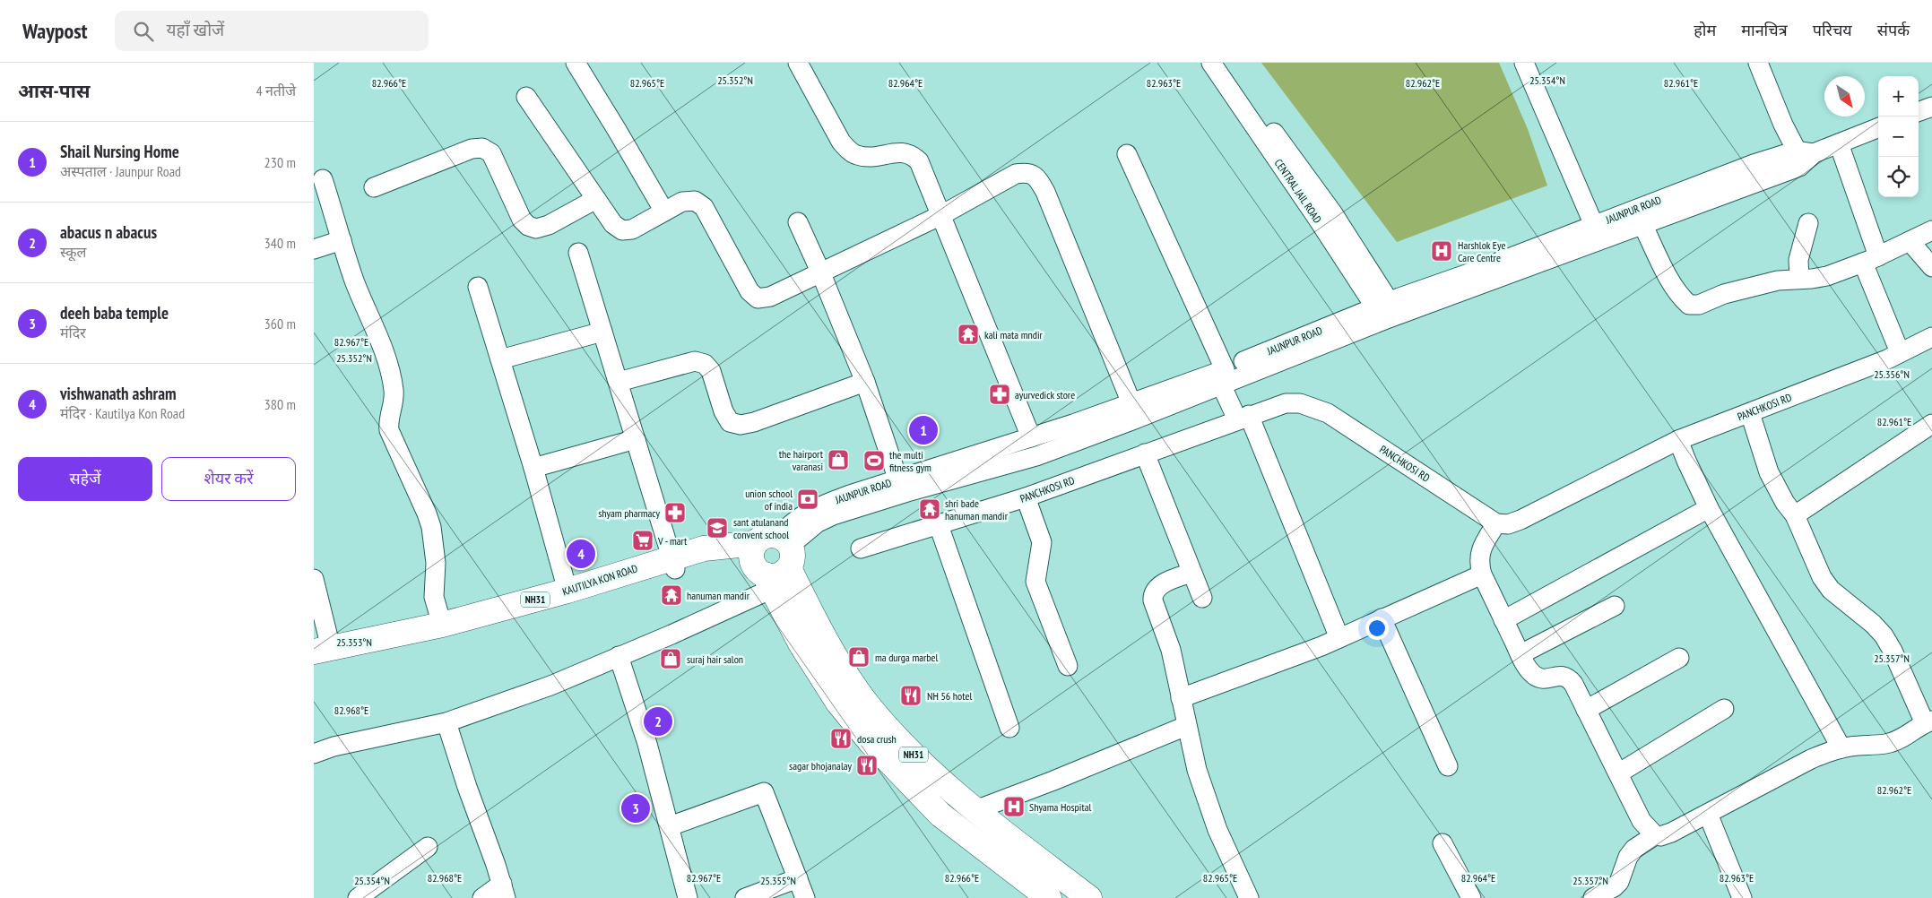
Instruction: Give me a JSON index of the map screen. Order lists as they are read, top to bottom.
{
  "streets": {
    "highway": ["KAUTILYA KON ROAD", "NH31"],
    "street": ["CENTRAL JAIL ROAD", "JAUNPUR ROAD", "PANCHKOSI RD"]
  },
  "crossings": [
    ["CENTRAL JAIL ROAD", "JAUNPUR ROAD"],
    ["JAUNPUR ROAD", "NH31"],
    ["KAUTILYA KON ROAD", "NH31"]
  ],
  "places": {
    "hospital": ["Harshlok Eye Care Centre", "Shyama Hospital"],
    "temple": ["kali mata mndir", "shri bade hanuman mandir", "hanuman mandir"],
    "pharmacy": ["ayurvedick store", "shyam pharmacy"],
    "shop": ["the hairport varanasi", "ma durga marbel", "suraj hair salon"],
    "sports": ["the multi fitness gym"],
    "bank": ["union school of india"],
    "school or university": ["sant atulanand convent school"],
    "supermarket": ["V - mart"],
    "restaurant": ["NH 56 hotel", "dosa crush", "sagar bhojanalay"]
  },
  "north": "bottom right",
  "page": {
    "header": "Waypost",
    "search": "यहाँ खोजें",
    "nav": [
      "होम",
      "मानचित्र",
      "परिचय",
      "संपर्क"
    ],
    "heading": ["आस-पास", "4 नतीजे"],
    "map_buttons": ["+", "−"],
    "list": [
      {
        "mark": "1",
        "name": "Shail Nursing Home",
        "note": "अस्पताल · Jaunpur Road",
        "value": "230 m"
      },
      {
        "mark": "2",
        "name": "abacus n abacus",
        "note": "स्कूल",
        "value": "340 m"
      },
      {
        "mark": "3",
        "name": "deeh baba temple",
        "note": "मंदिर",
        "value": "360 m"
      },
      {
        "mark": "4",
        "name": "vishwanath ashram",
        "note": "मंदिर · Kautilya Kon Road",
        "value": "380 m"
      }
    ],
    "pins": [
      "1",
      "4",
      "2",
      "3"
    ],
    "buttons": ["सहेजें", "शेयर करें"]
  },
  "coordinates": [
    "25.352°N",
    "25.354°N",
    "82.965°E",
    "82.961°E",
    "82.966°E",
    "82.964°E",
    "82.963°E",
    "82.962°E",
    "82.967°E",
    "25.356°N",
    "25.353°N",
    "25.357°N",
    "82.968°E",
    "25.355°N"
  ]
}
